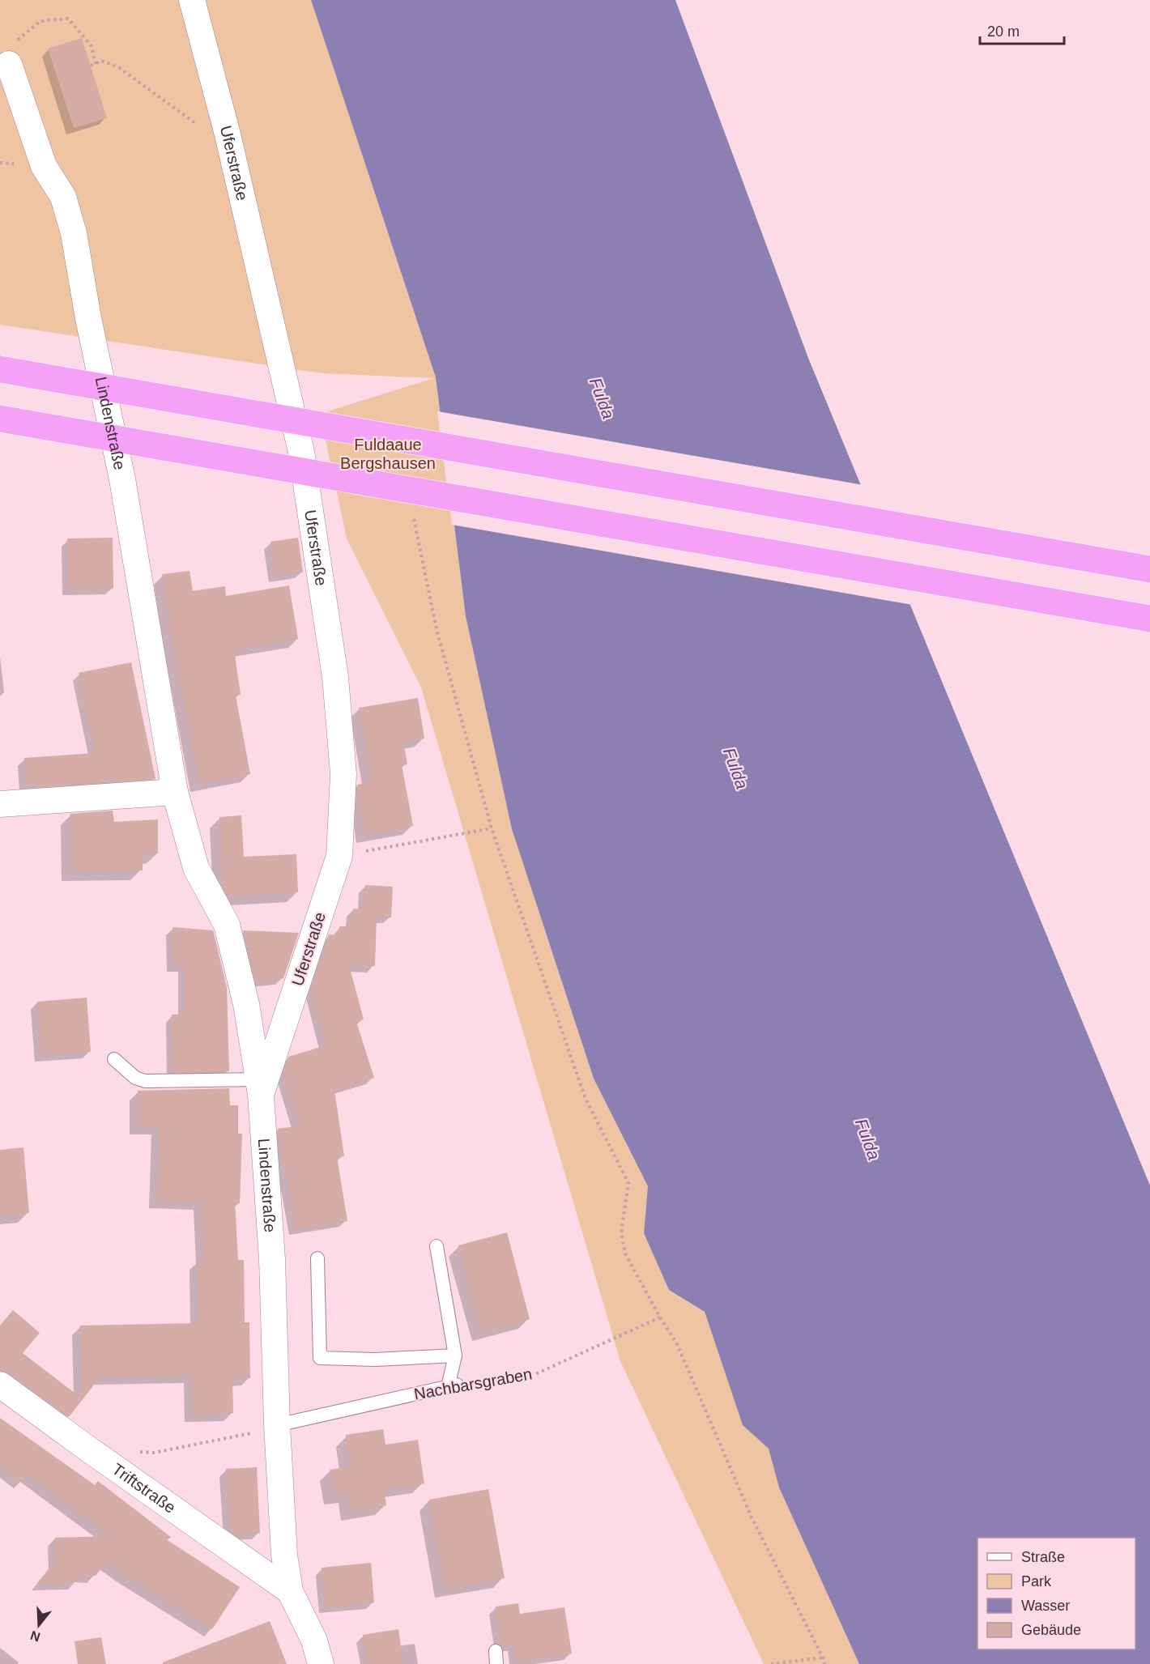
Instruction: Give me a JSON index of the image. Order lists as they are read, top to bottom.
{
  "streets": {
    "street": ["Uferstraße", "Lindenstraße", "Triftstraße"],
    "lane": ["Nachbarsgraben"]
  },
  "crossings": [
    ["Uferstraße", "Lindenstraße"],
    ["Lindenstraße", "Nachbarsgraben"],
    ["Lindenstraße", "Triftstraße"]
  ],
  "water": ["Fulda"],
  "parks": ["Fuldaaue Bergshausen"],
  "legend": [
    "Straße",
    "Park",
    "Wasser",
    "Gebäude"
  ],
  "scale_bar": "20 m",
  "north": "bottom"
}
